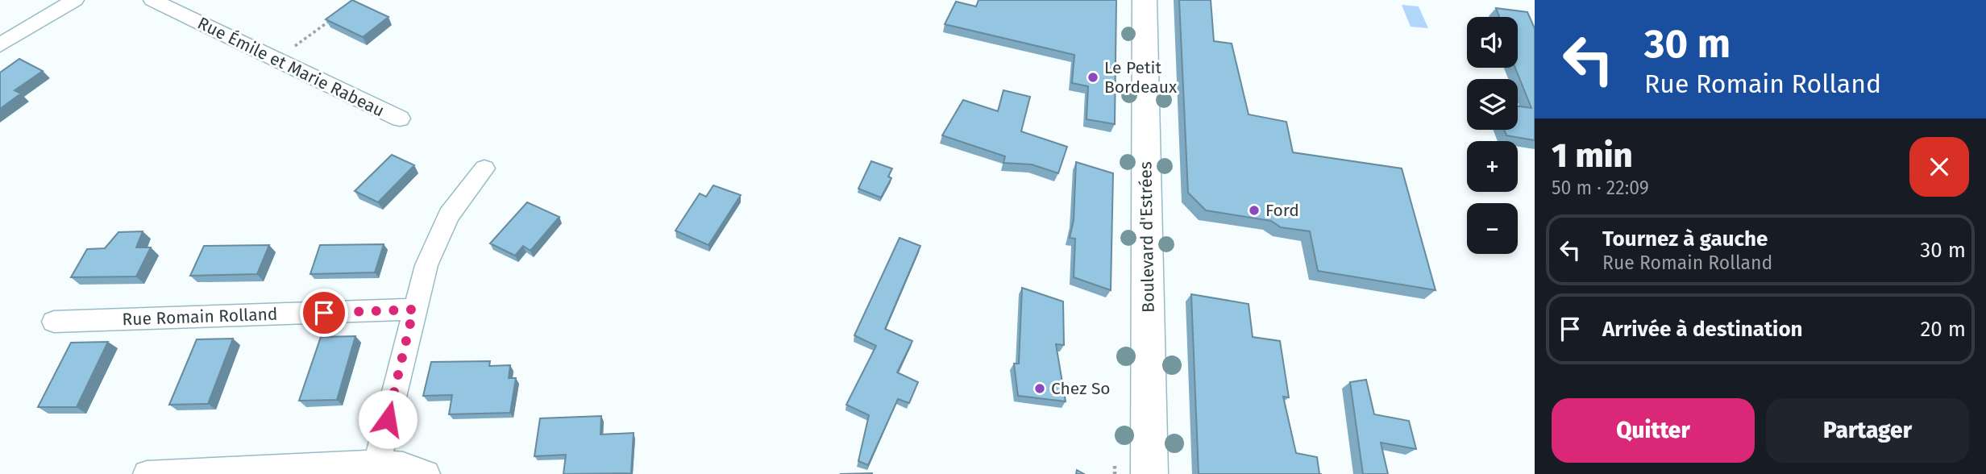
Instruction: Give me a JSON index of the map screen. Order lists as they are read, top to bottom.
{
  "streets": {
    "main road": ["Boulevard d'Estrées"],
    "street": ["Rue Émile et Marie Rabeau", "Rue Romain Rolland"]
  },
  "places": ["Le Petit Bordeaux", "Ford", "Chez So"],
  "page": {
    "turn": ["30 m", "Rue Romain Rolland"],
    "map_buttons": ["+", "−"],
    "heading": ["1 min", "50 m · 22:09"],
    "list": [
      {
        "name": "Tournez à gauche",
        "note": "Rue Romain Rolland",
        "value": "30 m"
      },
      {
        "name": "Arrivée à destination",
        "value": "20 m"
      }
    ],
    "buttons": ["Quitter", "Partager"]
  }
}
